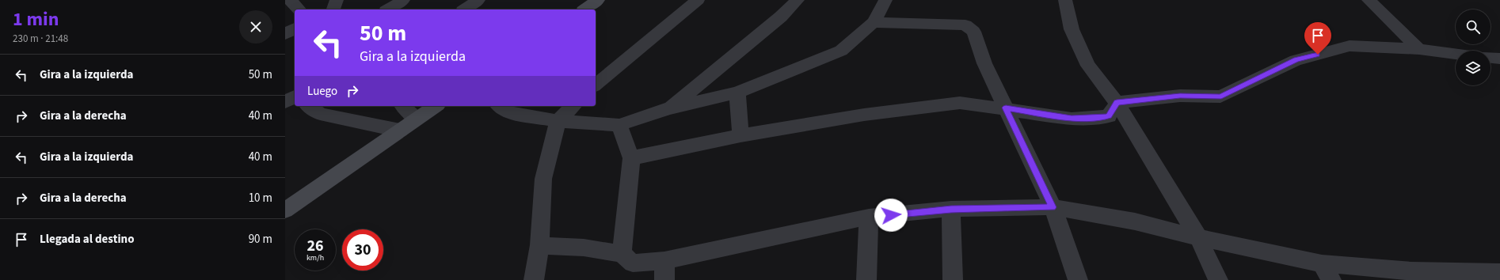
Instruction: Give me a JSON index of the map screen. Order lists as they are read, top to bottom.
{
  "page": {
    "heading": ["1 min", "230 m · 21:48"],
    "turn": ["50 m", "Gira a la izquierda"],
    "list": [
      {
        "name": "Gira a la izquierda",
        "value": "50 m"
      },
      {
        "name": "Gira a la derecha",
        "value": "40 m"
      },
      {
        "name": "Gira a la izquierda",
        "value": "40 m"
      },
      {
        "name": "Gira a la derecha",
        "value": "10 m"
      },
      {
        "name": "Llegada al destino",
        "value": "90 m"
      }
    ],
    "then": "Luego",
    "speed": "26 km/h",
    "limit": "30"
  }
}
